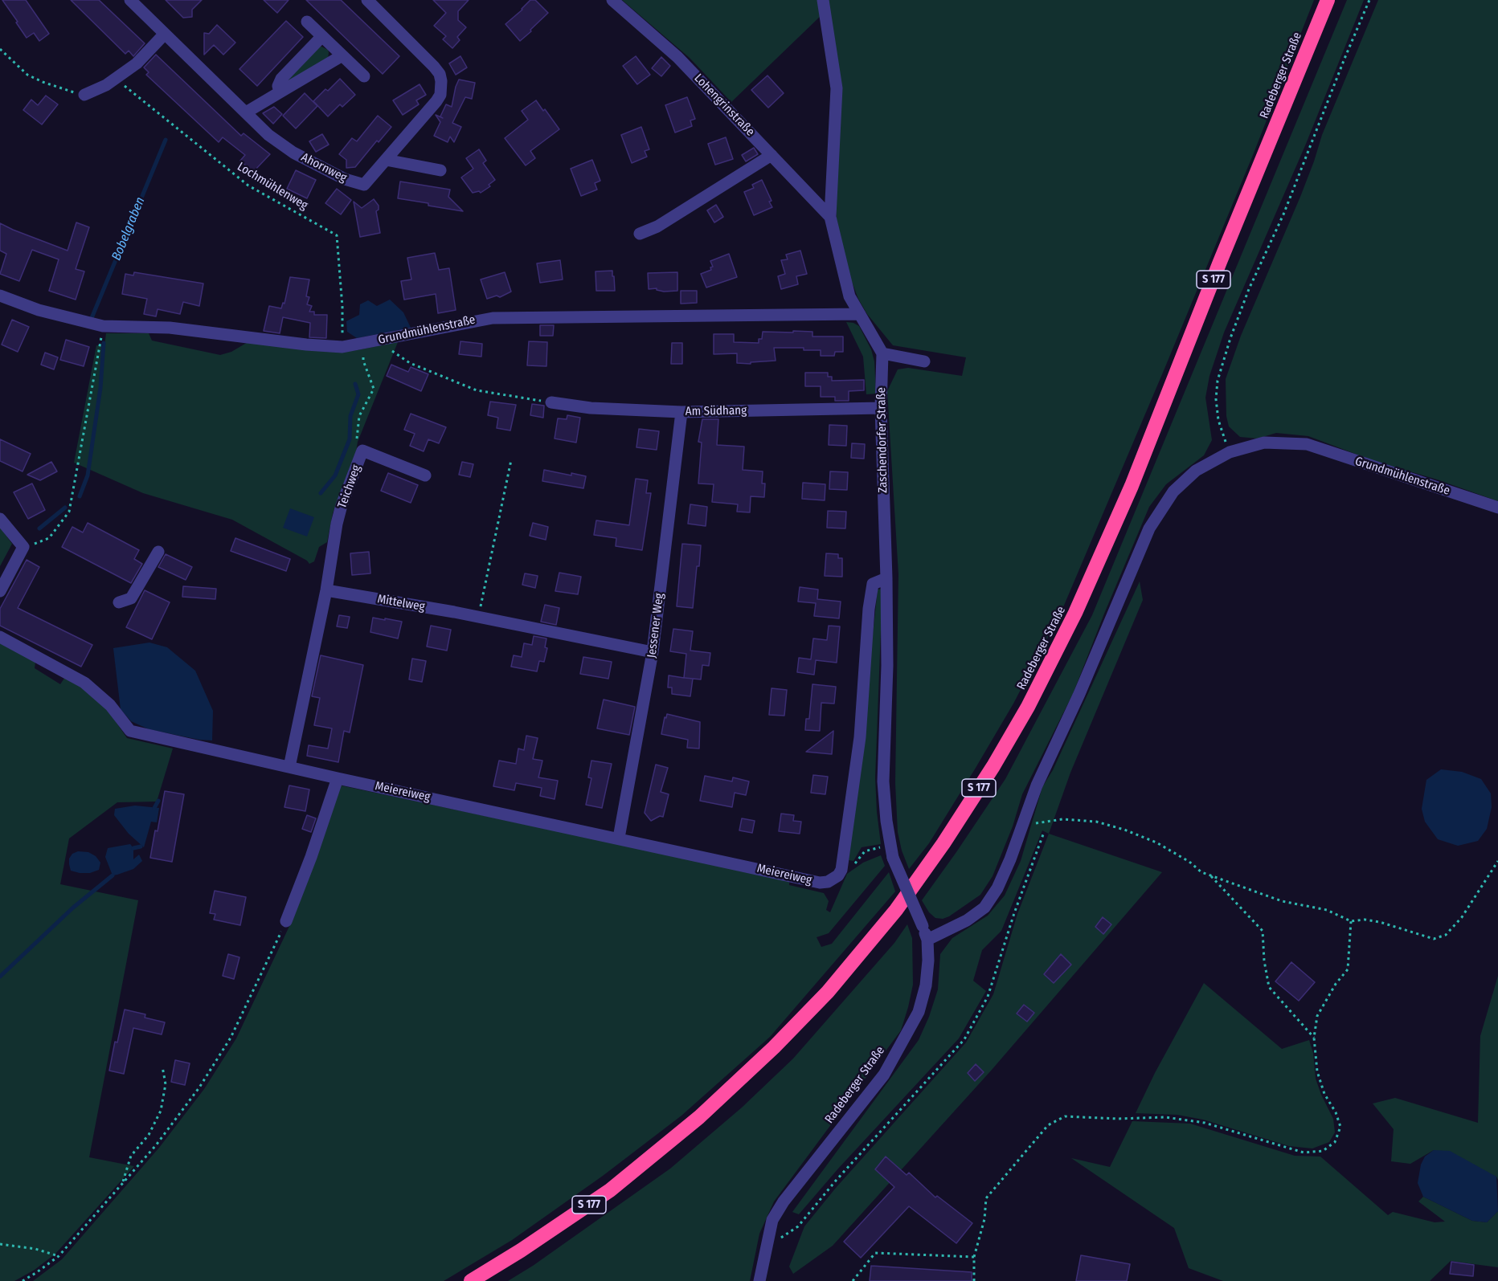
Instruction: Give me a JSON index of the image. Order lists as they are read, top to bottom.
{
  "streets": {
    "highway": ["Radeberger Straße", "S 177"],
    "street": [
      "Lohengrinstraße",
      "Ahornweg",
      "Grundmühlenstraße",
      "Am Südhang",
      "Zaschendorfer Straße",
      "Teichweg",
      "Mittelweg",
      "Jessener Weg",
      "Meiereiweg"
    ],
    "path": ["Lochmühlenweg"]
  },
  "crossings": [
    ["Radeberger Straße", "Grundmühlenstraße"],
    ["Radeberger Straße", "Zaschendorfer Straße"],
    ["Radeberger Straße", "Meiereiweg"],
    ["Lochmühlenweg", "Grundmühlenstraße"],
    ["Am Südhang", "Zaschendorfer Straße"],
    ["Am Südhang", "Jessener Weg"],
    ["Zaschendorfer Straße", "Meiereiweg"],
    ["Teichweg", "Mittelweg"],
    ["Mittelweg", "Jessener Weg"],
    ["Jessener Weg", "Meiereiweg"]
  ],
  "water": ["Bobelgraben"]
}
